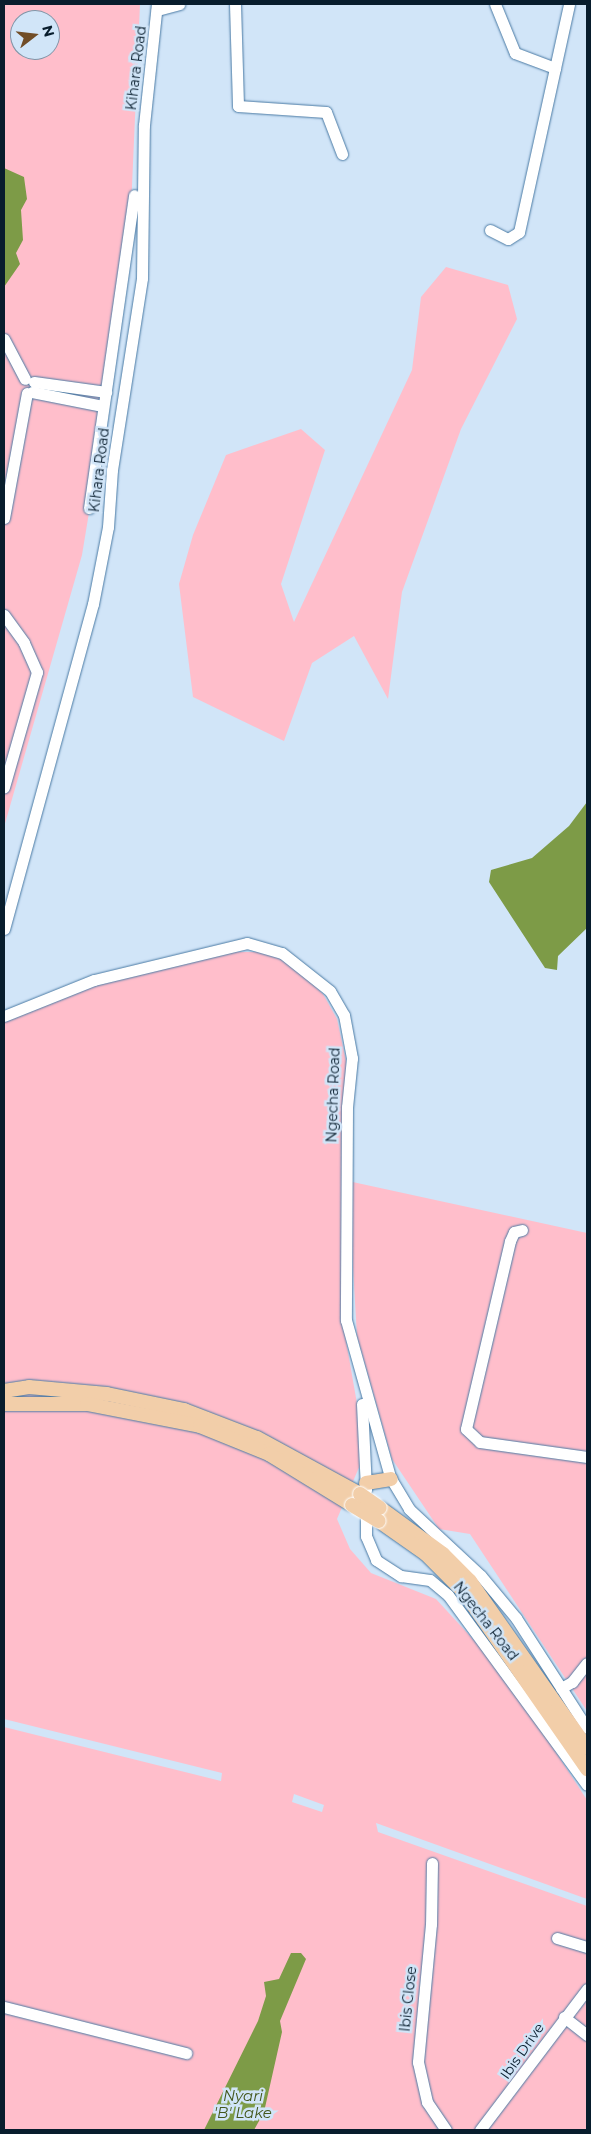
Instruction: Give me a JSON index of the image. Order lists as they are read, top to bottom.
{
  "streets": {
    "street": [
      "Kihara Road",
      "Ngecha Road",
      "Ibis Close",
      "Ibis Drive"
    ]
  },
  "water": ["Nyari 'B' Lake"],
  "north": "right"
}
